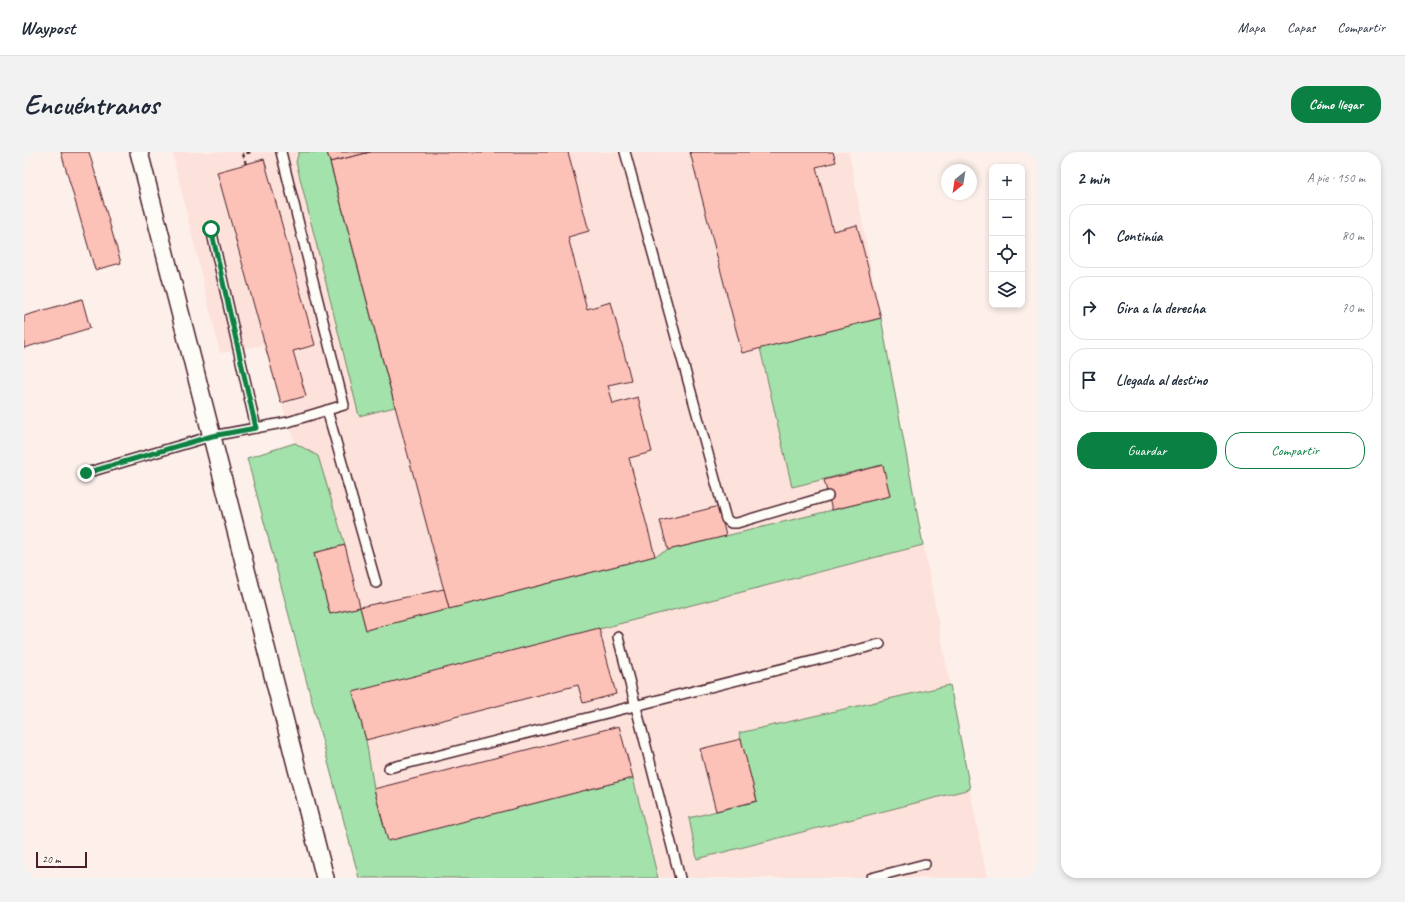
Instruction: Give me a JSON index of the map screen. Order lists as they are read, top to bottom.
{
  "scale_bar": "20 m",
  "north": "bottom left",
  "page": {
    "header": "Waypost",
    "nav": ["Mapa", "Capas", "Compartir"],
    "buttons": [
      "Cómo llegar",
      ["Guardar", "Compartir"]
    ],
    "title": "Encuéntranos",
    "heading": ["2 min", "A pie · 150 m"],
    "map_buttons": ["+", "−"],
    "list": [
      ["Continúa", "80 m"],
      ["Gira a la derecha", "70 m"],
      "Llegada al destino"
    ],
    "scale": "20 m"
  }
}
